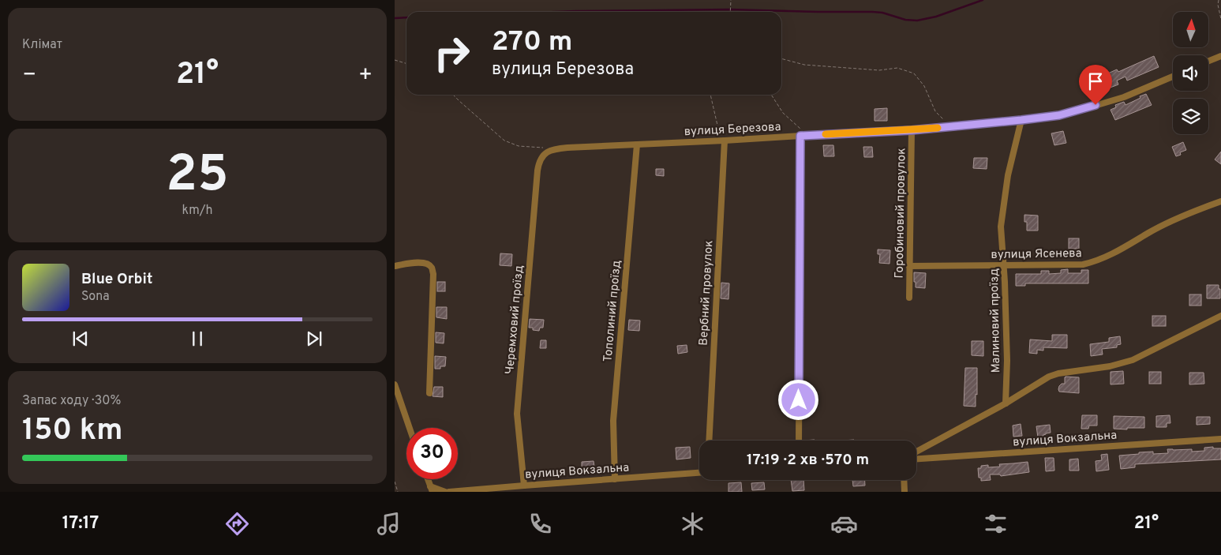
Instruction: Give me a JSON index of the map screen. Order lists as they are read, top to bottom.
{
  "streets": {
    "street": [
      "вулиця Березова",
      "Горобиновий провулок",
      "вулиця Ясенева",
      "Вербний провулок",
      "Тополиний проїзд",
      "Черемховий проїзд",
      "Малиновий проїзд",
      "вулиця Вокзальна"
    ]
  },
  "crossings": [
    ["вулиця Березова", "Горобиновий провулок"],
    ["вулиця Березова", "Вербний провулок"],
    ["вулиця Березова", "Тополиний проїзд"],
    ["вулиця Березова", "Черемховий проїзд"],
    ["вулиця Березова", "Малиновий проїзд"],
    ["Горобиновий провулок", "вулиця Ясенева"],
    ["вулиця Ясенева", "Малиновий проїзд"],
    ["Тополиний проїзд", "вулиця Вокзальна"],
    ["Черемховий проїзд", "вулиця Вокзальна"]
  ],
  "north": "top",
  "page": {
    "tile": [
      "Клімат",
      ["25", "km/h"],
      ["Запас ходу · 30%", "150 km"]
    ],
    "turn": ["270 m", "вулиця Березова"],
    "heat": ["−", "21°", "+"],
    "song": ["Blue Orbit", "Sona"],
    "limit": "30",
    "trip": "17:19 · 2 хв · 570 m",
    "tabs": ["17:17", "21°"]
  }
}
